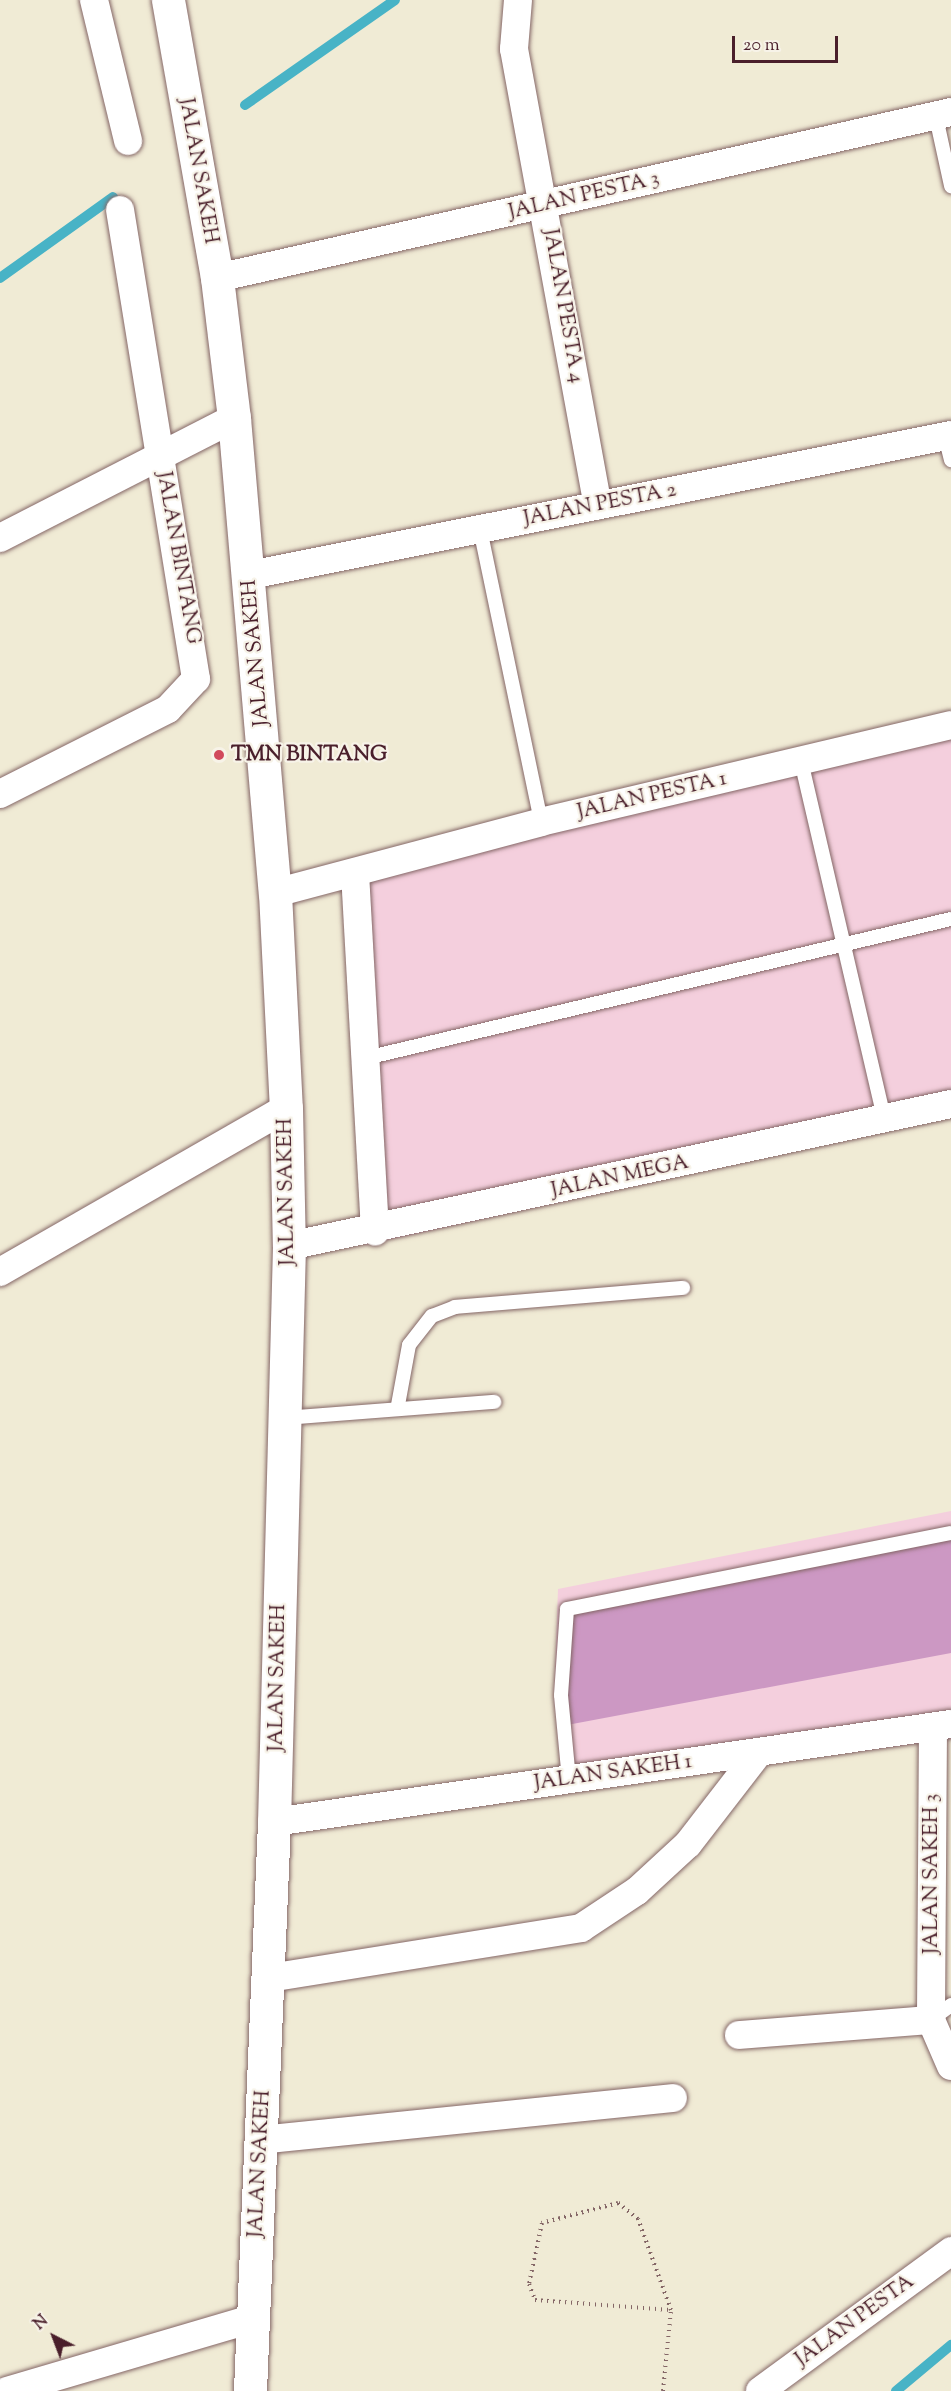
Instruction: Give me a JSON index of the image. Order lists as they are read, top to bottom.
{
  "streets": {
    "street": [
      "JALAN SAKEH",
      "JALAN PESTA 3",
      "JALAN PESTA 4",
      "JALAN PESTA 2",
      "JALAN BINTANG",
      "JALAN PESTA 1",
      "JALAN MEGA",
      "JALAN SAKEH 1",
      "JALAN SAKEH 3",
      "JALAN PESTA"
    ]
  },
  "crossings": [
    ["JALAN SAKEH", "JALAN PESTA 3"],
    ["JALAN SAKEH", "JALAN PESTA 2"],
    ["JALAN SAKEH", "JALAN PESTA 1"],
    ["JALAN SAKEH", "JALAN MEGA"],
    ["JALAN SAKEH", "JALAN SAKEH 1"],
    ["JALAN PESTA 3", "JALAN PESTA 4"],
    ["JALAN PESTA 4", "JALAN PESTA 2"],
    ["JALAN SAKEH 1", "JALAN SAKEH 3"]
  ],
  "places": ["TMN BINTANG"],
  "scale_bar": "20 m",
  "north": "top left"
}
